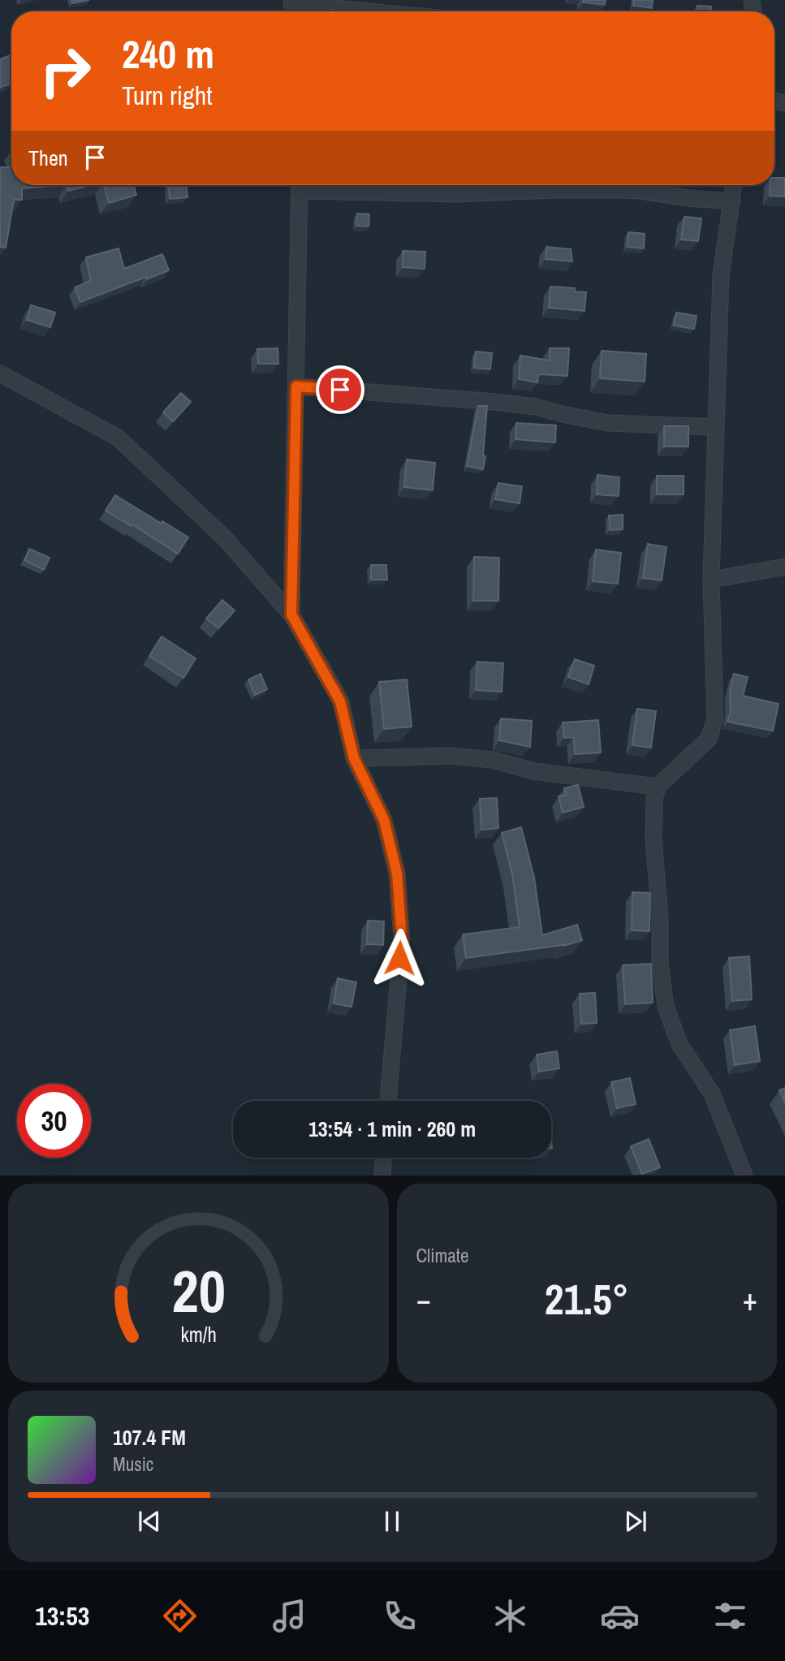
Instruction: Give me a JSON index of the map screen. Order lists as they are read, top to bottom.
{
  "page": {
    "turn": ["240 m", "Turn right"],
    "then": "Then",
    "limit": "30",
    "trip": "13:54 · 1 min · 260 m",
    "tile": "Climate",
    "heat": ["−", "21.5°", "+"],
    "song": ["107.4 FM", "Music"],
    "tabs": "13:53",
    "gauge": ["20", "km/h"]
  }
}
